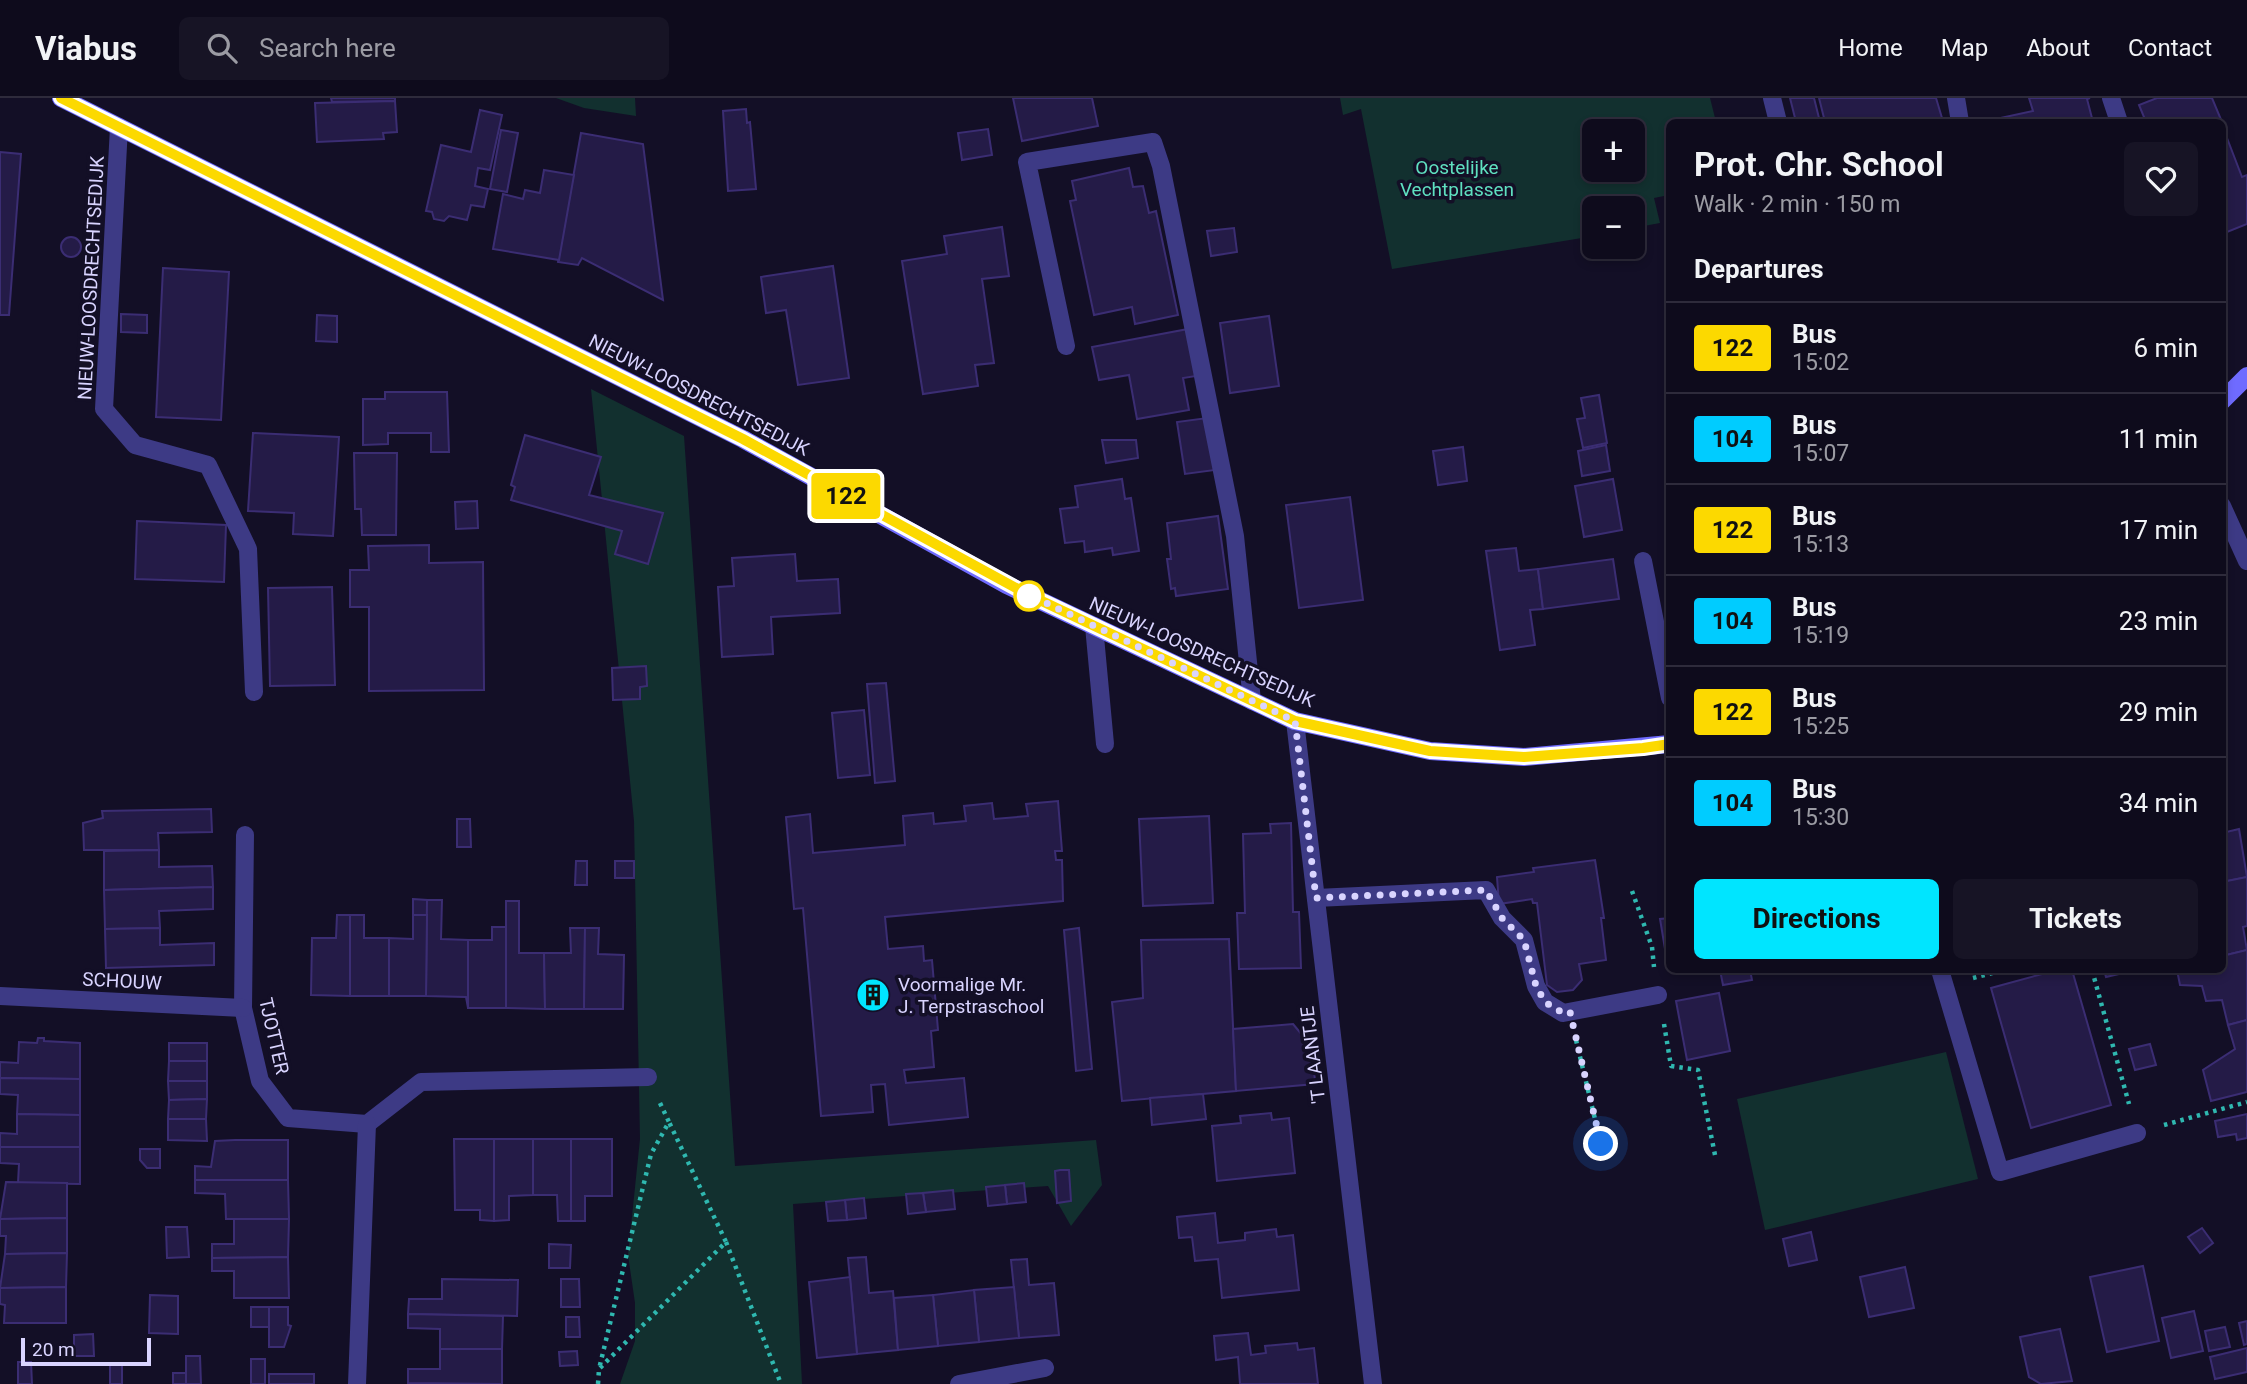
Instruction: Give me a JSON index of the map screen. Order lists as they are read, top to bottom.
{
  "streets": {
    "street": [
      "NIEUW-LOOSDRECHTSEDIJK",
      "SCHOUW",
      "TJOTTER",
      "'T LAANTJE"
    ]
  },
  "crossings": [
    ["NIEUW-LOOSDRECHTSEDIJK", "'T LAANTJE"],
    ["SCHOUW", "TJOTTER"]
  ],
  "parks": ["Oostelijke Vechtplassen"],
  "places": {
    "building": ["Voormalige Mr. J. Terpstraschool"]
  },
  "lines": ["bus line 122"],
  "scale_bar": "20 m",
  "page": {
    "header": "Viabus",
    "search": "Search here",
    "nav": [
      "Home",
      "Map",
      "About",
      "Contact"
    ],
    "on_map": "122",
    "map_buttons": ["+", "−"],
    "heading": [
      ["Prot. Chr. School", "Walk · 2 min · 150 m"],
      "Departures"
    ],
    "list": [
      {
        "mark": "122",
        "name": "Bus",
        "note": "15:02",
        "value": "6 min"
      },
      {
        "mark": "104",
        "name": "Bus",
        "note": "15:07",
        "value": "11 min"
      },
      {
        "mark": "122",
        "name": "Bus",
        "note": "15:13",
        "value": "17 min"
      },
      {
        "mark": "104",
        "name": "Bus",
        "note": "15:19",
        "value": "23 min"
      },
      {
        "mark": "122",
        "name": "Bus",
        "note": "15:25",
        "value": "29 min"
      },
      {
        "mark": "104",
        "name": "Bus",
        "note": "15:30",
        "value": "34 min"
      }
    ],
    "buttons": ["Directions", "Tickets"],
    "scale": "20 m"
  }
}
